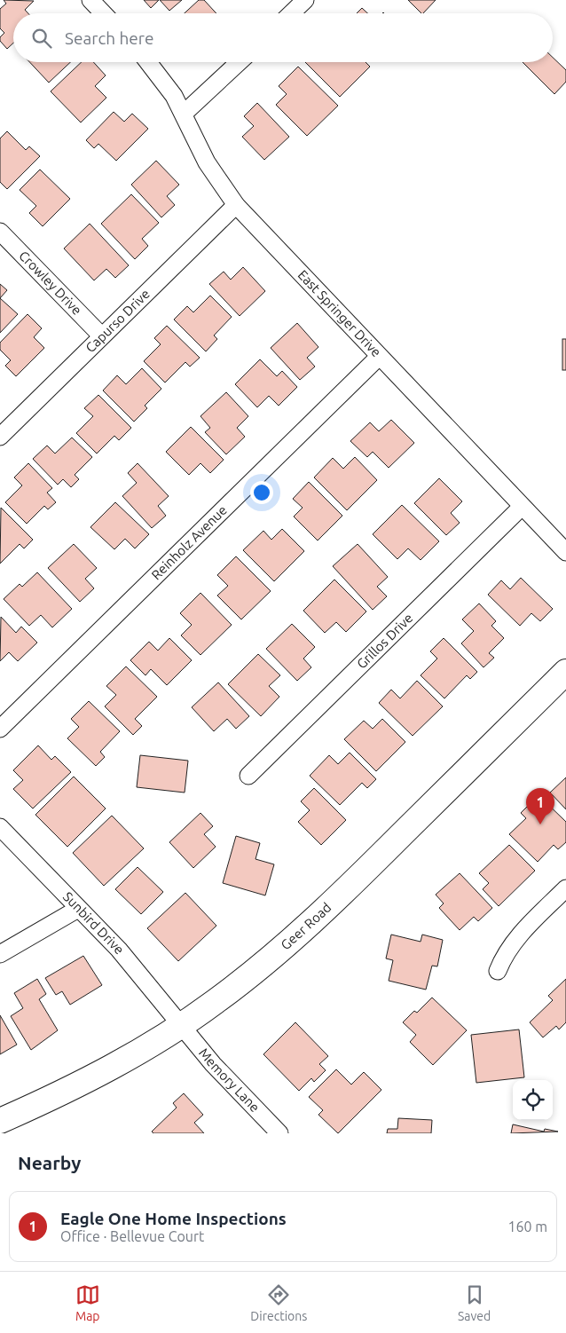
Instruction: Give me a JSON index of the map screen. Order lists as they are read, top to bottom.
{
  "streets": {
    "main road": ["Geer Road"],
    "street": [
      "Crowley Drive",
      "East Springer Drive",
      "Capurso Drive",
      "Reinholz Avenue",
      "Grillos Drive",
      "Sunbird Drive",
      "Memory Lane"
    ]
  },
  "crossings": [
    ["Crowley Drive", "Capurso Drive"],
    ["East Springer Drive", "Capurso Drive"],
    ["East Springer Drive", "Reinholz Avenue"],
    ["East Springer Drive", "Grillos Drive"],
    ["Sunbird Drive", "Geer Road"],
    ["Sunbird Drive", "Memory Lane"],
    ["Geer Road", "Memory Lane"]
  ],
  "page": {
    "search": "Search here",
    "pins": "1",
    "heading": "Nearby",
    "list": [
      {
        "mark": "1",
        "name": "Eagle One Home Inspections",
        "note": "Office · Bellevue Court",
        "value": "160 m"
      }
    ],
    "nav": ["Map", "Directions", "Saved"]
  }
}
